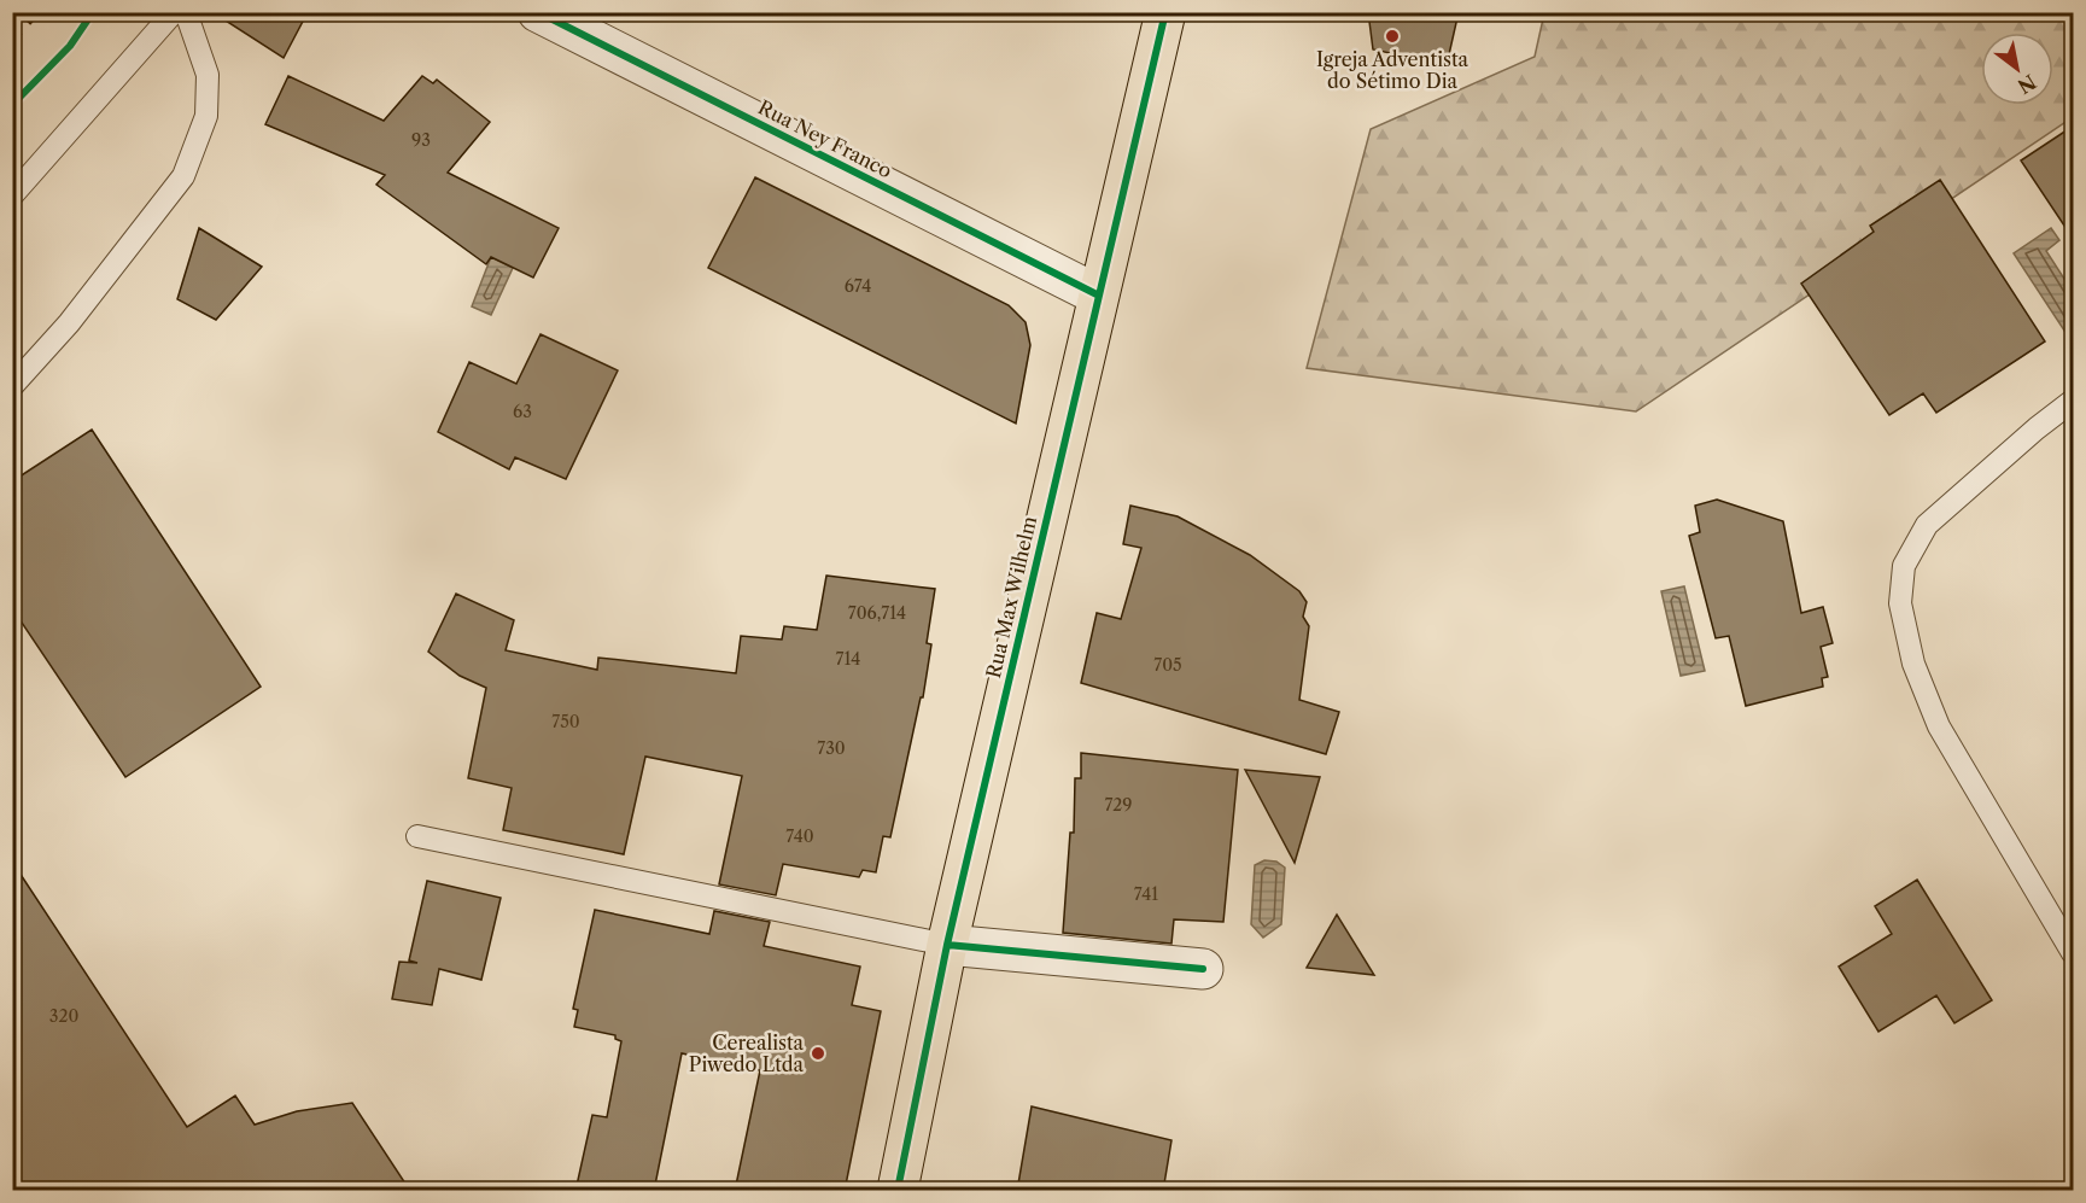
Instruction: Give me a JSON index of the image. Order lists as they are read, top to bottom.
{
  "streets": {
    "main road": ["Rua Max Wilhelm"],
    "street": ["Rua Ney Franco"]
  },
  "crossings": [
    ["Rua Ney Franco", "Rua Max Wilhelm"]
  ],
  "places": ["Igreja Adventista do Sétimo Dia", "Cerealista Piwedo Ltda"],
  "house_numbers": [
    "93",
    "674",
    "63",
    "706,714",
    "714",
    "705",
    "750",
    "730",
    "729",
    "740",
    "741",
    "320"
  ],
  "north": "bottom right"
}
